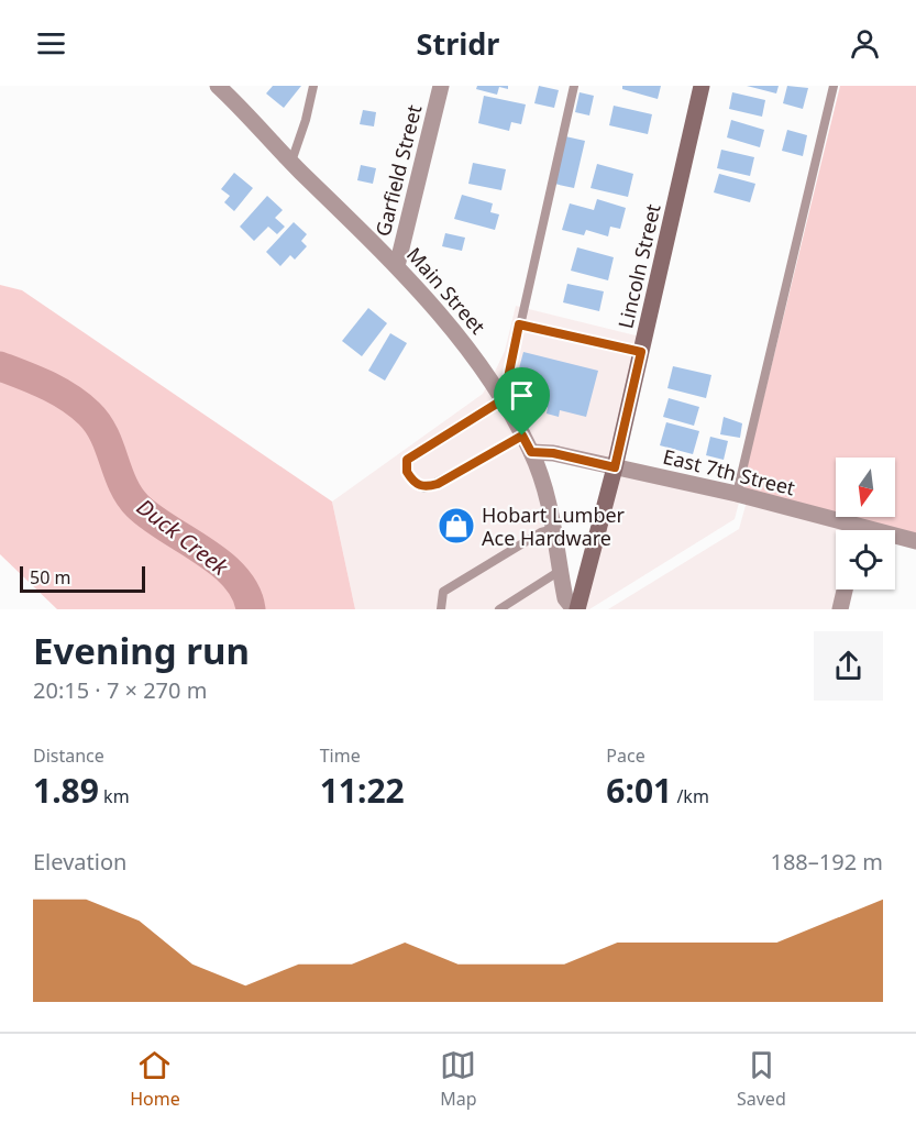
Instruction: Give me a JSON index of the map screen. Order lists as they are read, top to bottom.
{
  "streets": {
    "main road": ["Lincoln Street"],
    "street": ["Garfield Street", "Main Street", "East 7th Street"]
  },
  "crossings": [
    ["Garfield Street", "Main Street"],
    ["Lincoln Street", "Main Street"],
    ["Lincoln Street", "East 7th Street"],
    ["Main Street", "East 7th Street"]
  ],
  "water": ["Duck Creek"],
  "places": {
    "shop": ["Hobart Lumber Ace Hardware"]
  },
  "scale_bar": "50 m",
  "north": "bottom",
  "page": {
    "header": "Stridr",
    "scale": "50 m",
    "heading": ["Evening run", "20:15 · 7 × 270 m"],
    "stats": [
      ["Distance", "1.89 km"],
      ["Time", "11:22"],
      ["Pace", "6:01 /km"]
    ],
    "chart": ["Elevation", "188–192 m"],
    "tabs": ["Home", "Map", "Saved"]
  }
}
